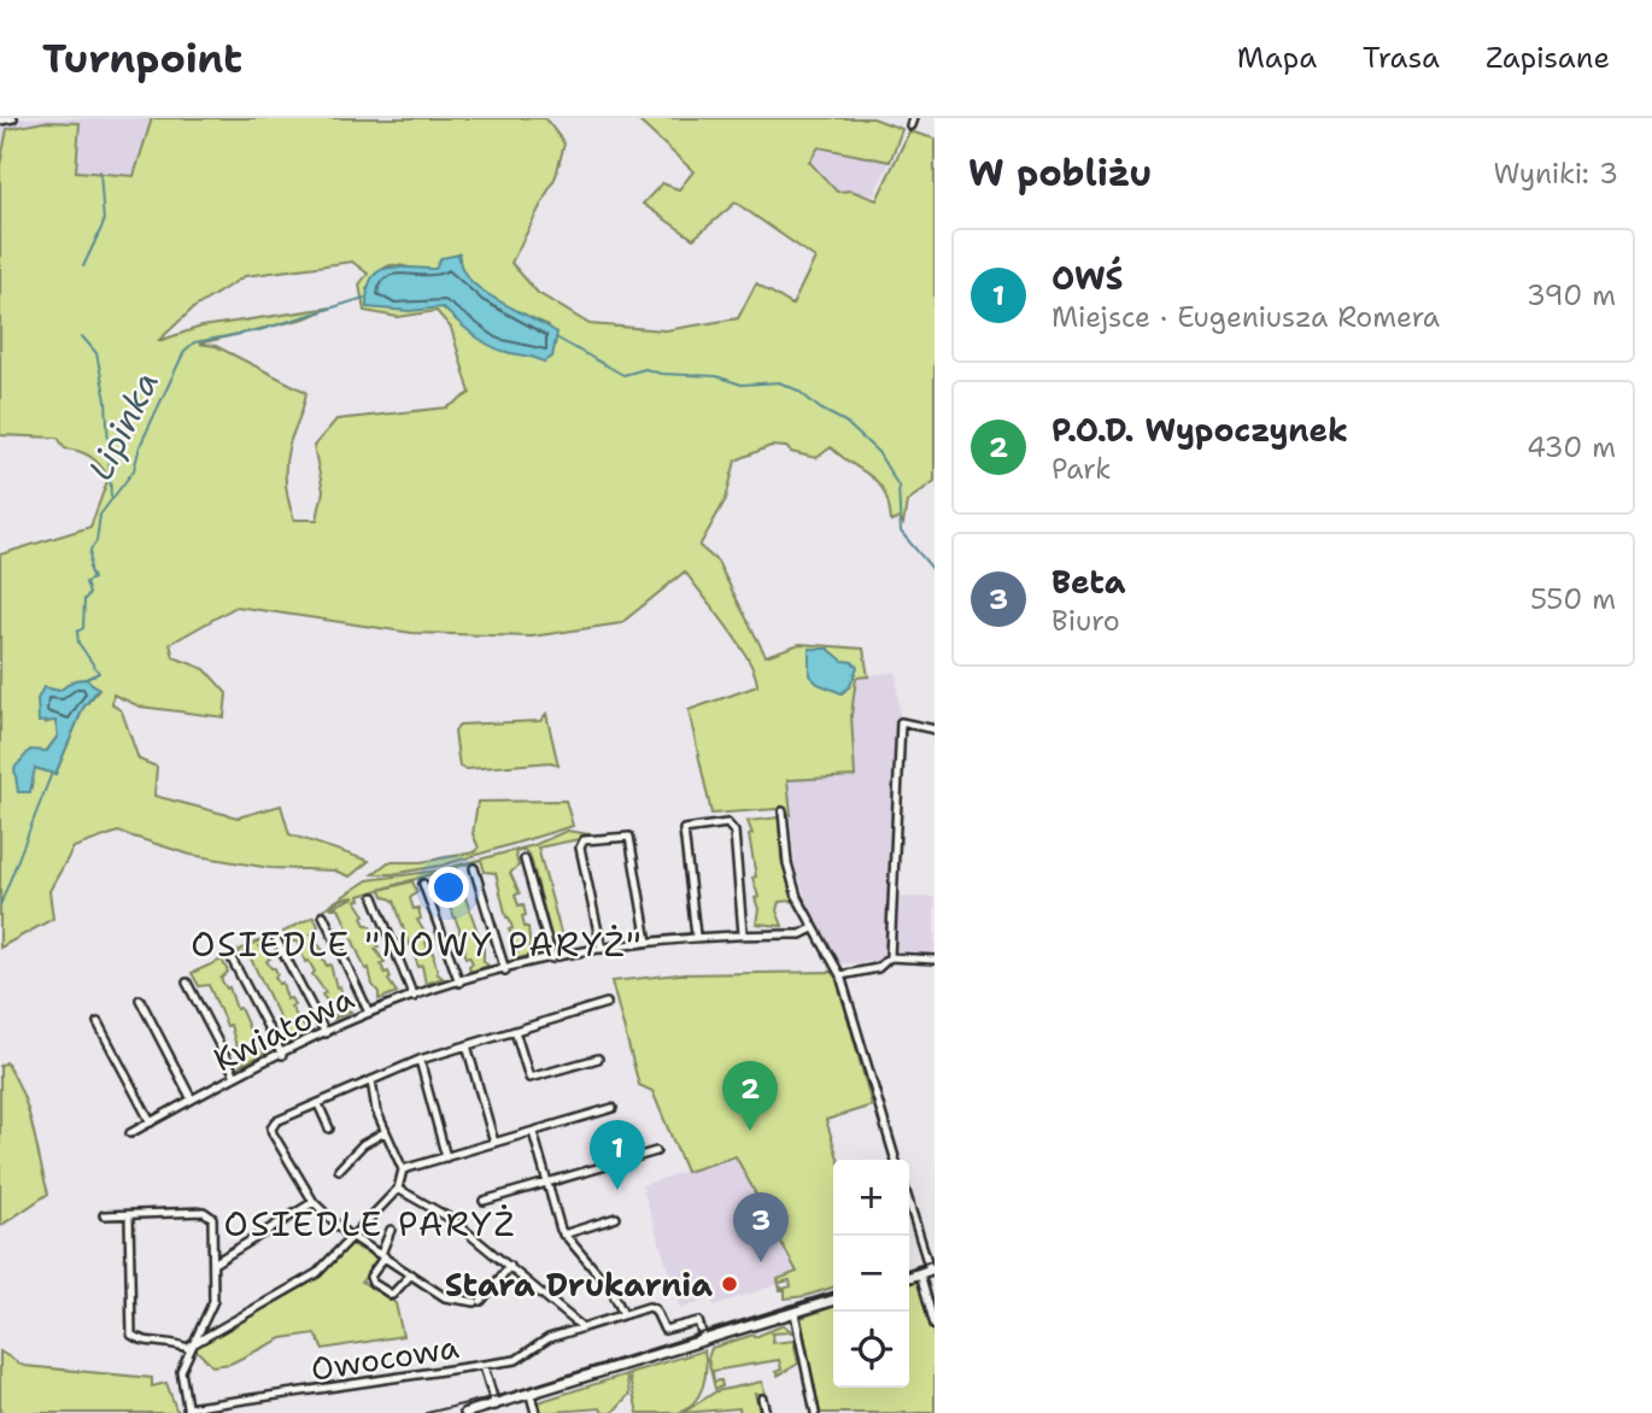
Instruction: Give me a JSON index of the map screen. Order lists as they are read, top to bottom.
{
  "streets": {
    "street": ["Kwiatowa", "Owocowa"]
  },
  "districts": ["OSIEDLE \"NOWY PARYŻ\"", "OSIEDLE PARYŻ"],
  "water": ["Lipinka"],
  "places": ["Stara Drukarnia"],
  "page": {
    "header": "Turnpoint",
    "nav": ["Mapa", "Trasa", "Zapisane"],
    "heading": ["W pobliżu", "Wyniki: 3"],
    "list": [
      {
        "mark": "1",
        "name": "OWŚ",
        "note": "Miejsce · Eugeniusza Romera",
        "value": "390 m"
      },
      {
        "mark": "2",
        "name": "P.O.D. Wypoczynek",
        "note": "Park",
        "value": "430 m"
      },
      {
        "mark": "3",
        "name": "Beta",
        "note": "Biuro",
        "value": "550 m"
      }
    ],
    "pins": ["2", "1", "3"],
    "map_buttons": ["+", "−"]
  }
}
